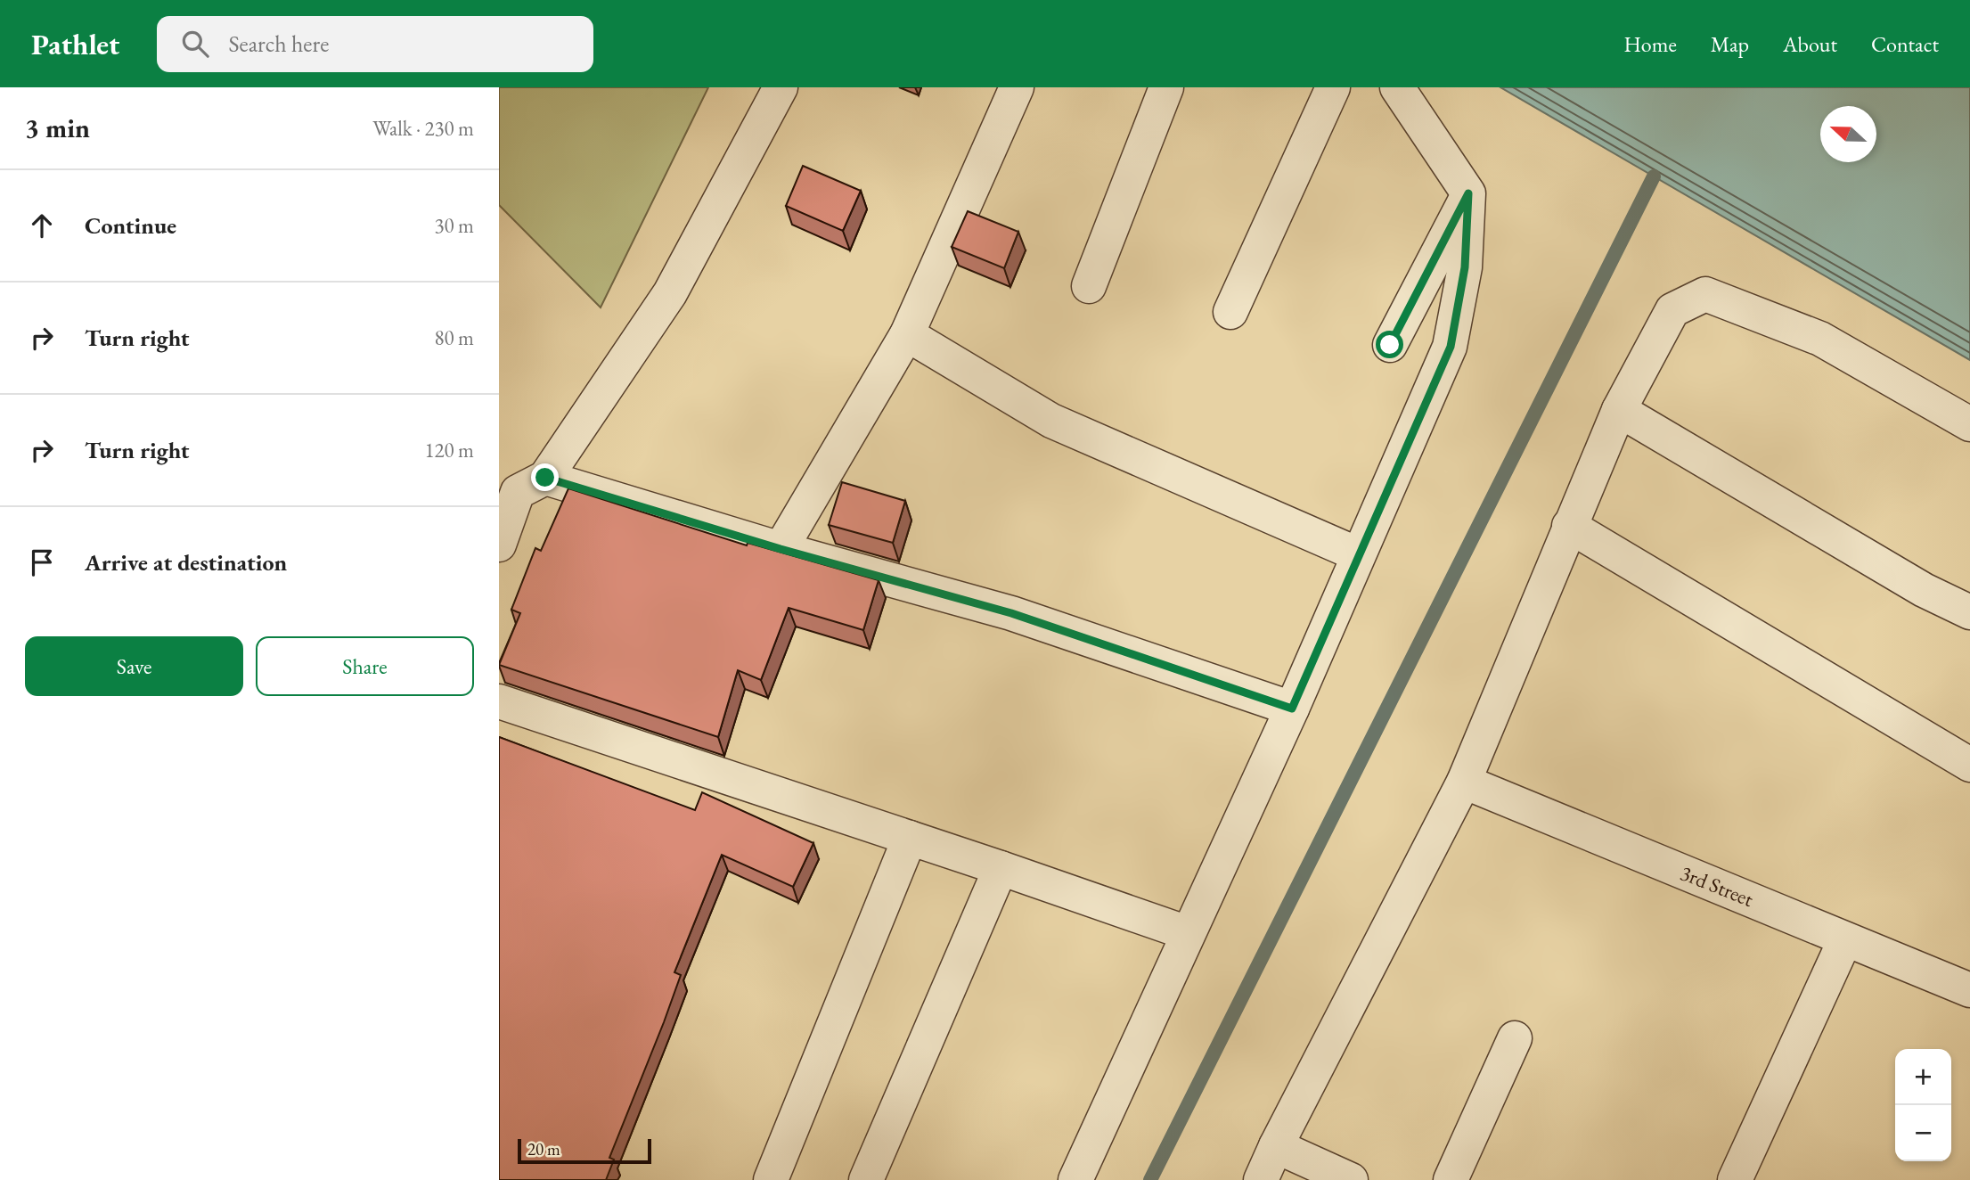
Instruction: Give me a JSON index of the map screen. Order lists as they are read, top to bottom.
{
  "streets": {
    "street": ["3rd Street"]
  },
  "scale_bar": "20 m",
  "north": "left",
  "page": {
    "header": "Pathlet",
    "search": "Search here",
    "nav": [
      "Home",
      "Map",
      "About",
      "Contact"
    ],
    "heading": ["3 min", "Walk · 230 m"],
    "list": [
      ["Continue", "30 m"],
      ["Turn right", "80 m"],
      ["Turn right", "120 m"],
      "Arrive at destination"
    ],
    "buttons": ["Save", "Share"],
    "map_buttons": ["+", "−"],
    "scale": "20 m"
  }
}
